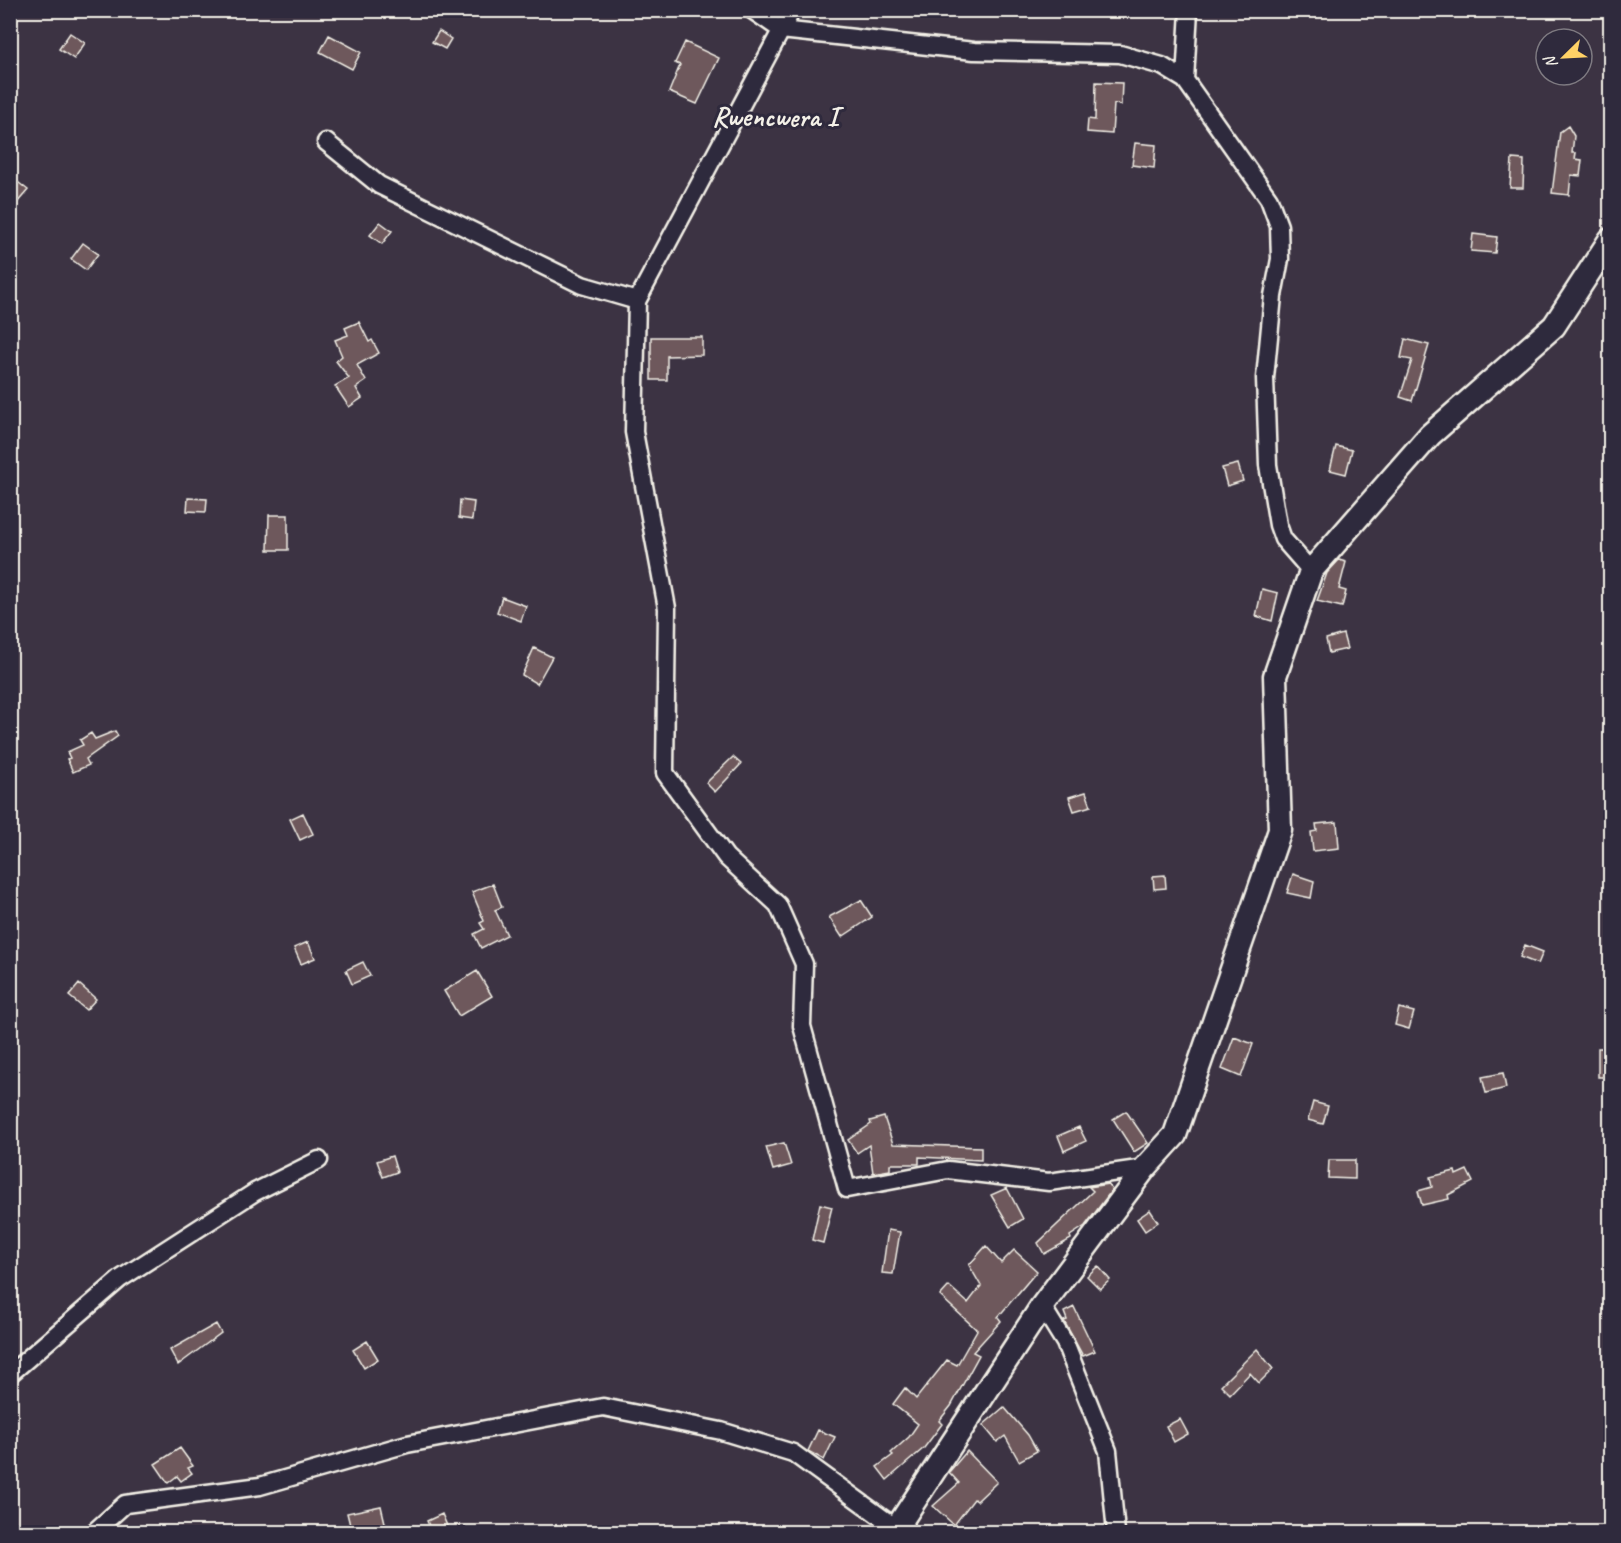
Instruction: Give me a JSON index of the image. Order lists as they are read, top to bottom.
{
  "districts": ["Rwencwera I"],
  "north": "bottom left"
}
